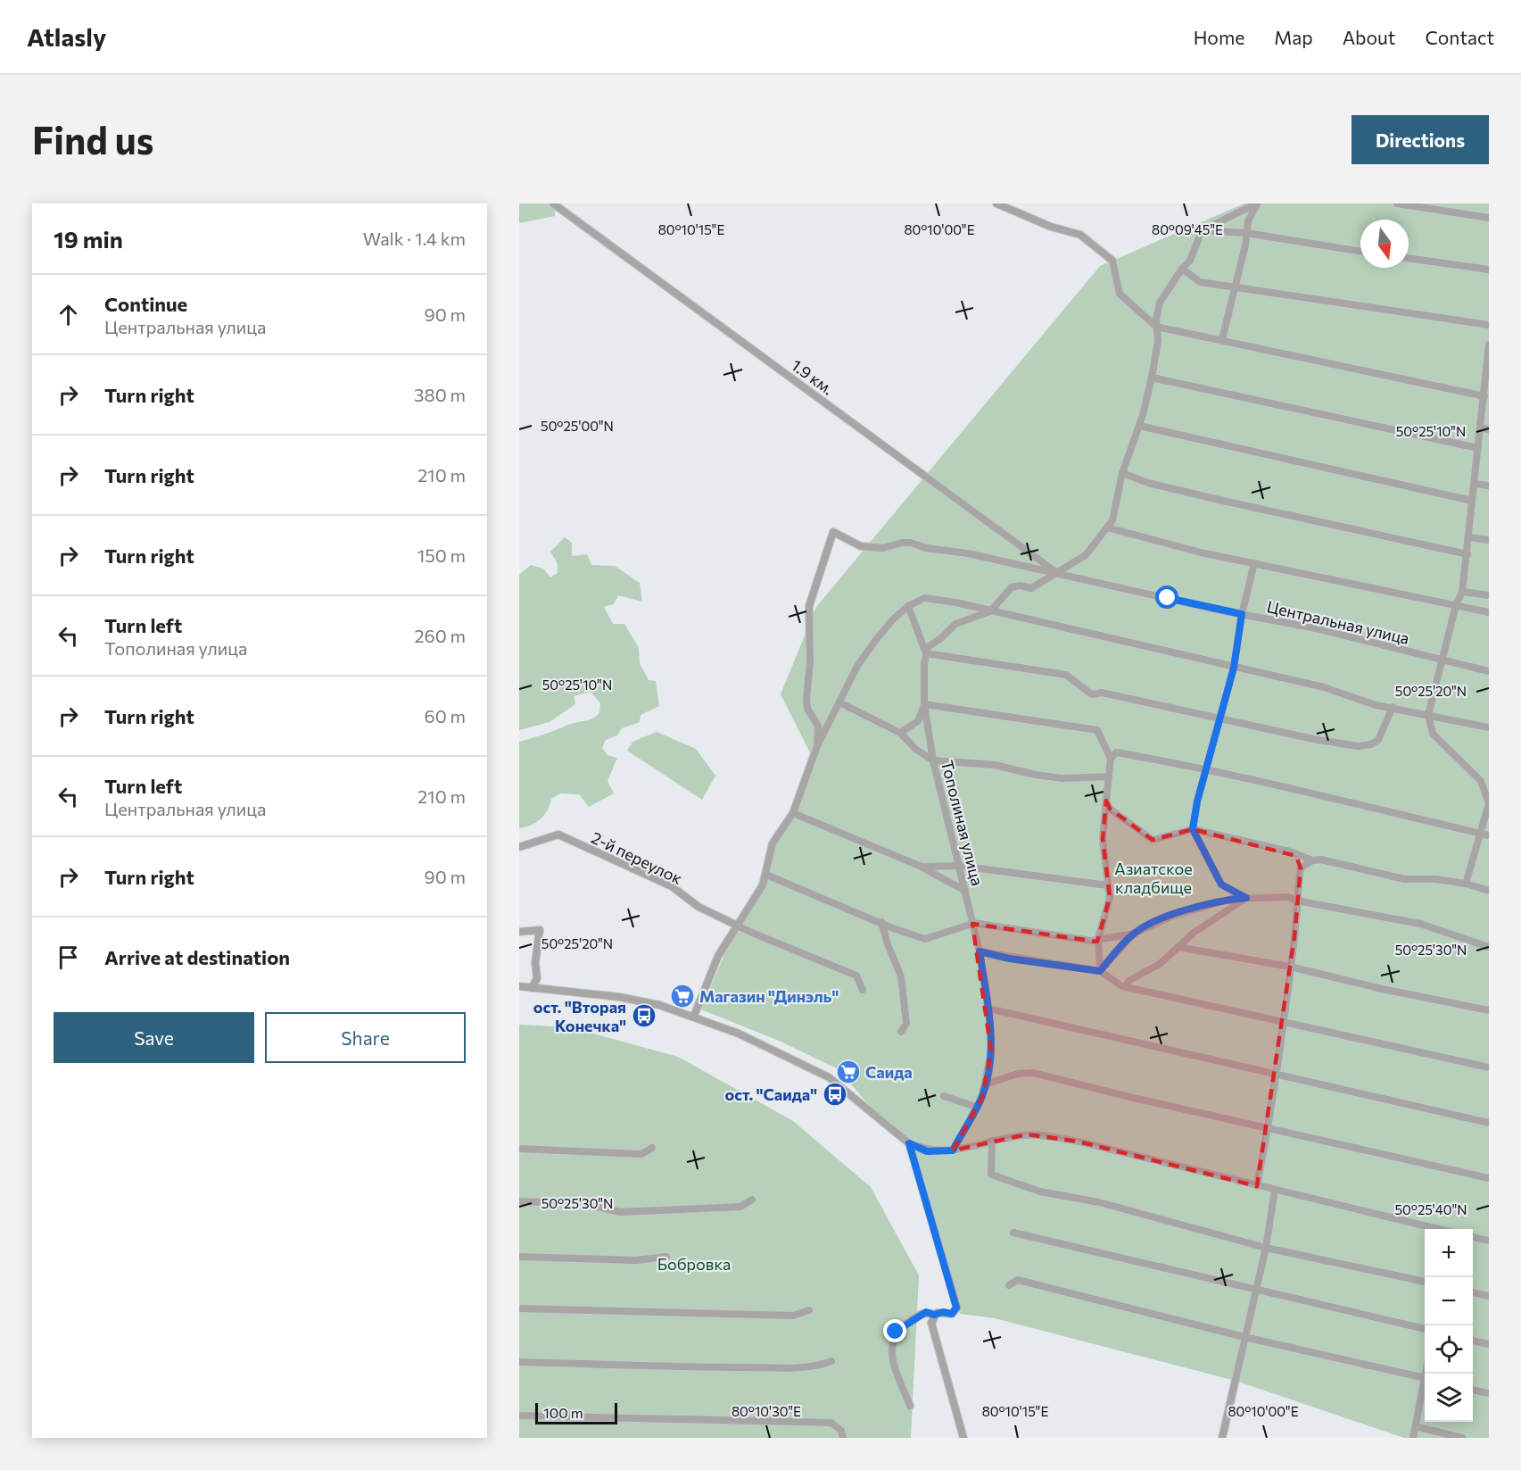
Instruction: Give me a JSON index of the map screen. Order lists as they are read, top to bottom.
{
  "streets": {
    "street": [
      "1.9 км.",
      "Центральная улица",
      "Тополиная улица",
      "2-й переулок"
    ]
  },
  "crossings": [
    ["1.9 км.", "Центральная улица"]
  ],
  "parks": ["Азиатское кладбище", "Бобровка"],
  "places": {
    "supermarket": ["Магазин \"Динэль\"", "Саида"],
    "bus stop": ["ост. \"Вторая Конечка\"", "ост. \"Саида\""]
  },
  "scale_bar": "100 m",
  "north": "bottom",
  "page": {
    "header": "Atlasly",
    "nav": [
      "Home",
      "Map",
      "About",
      "Contact"
    ],
    "buttons": [
      "Directions",
      ["Save", "Share"]
    ],
    "title": "Find us",
    "heading": ["19 min", "Walk · 1.4 km"],
    "list": [
      ["Continue", "Центральная улица", "90 m"],
      ["Turn right", "380 m"],
      ["Turn right", "210 m"],
      ["Turn right", "150 m"],
      ["Turn left", "Тополиная улица", "260 m"],
      ["Turn right", "60 m"],
      ["Turn left", "Центральная улица", "210 m"],
      ["Turn right", "90 m"],
      "Arrive at destination"
    ],
    "map_buttons": ["+", "−"],
    "scale": "100 m"
  },
  "coordinates": [
    "80°10'15\"E",
    "80°10'00\"E",
    "80°09'45\"E",
    "50°25'00\"N",
    "50°25'10\"N",
    "50°25'20\"N",
    "50°25'30\"N",
    "50°25'40\"N",
    "80°10'30\"E"
  ]
}
